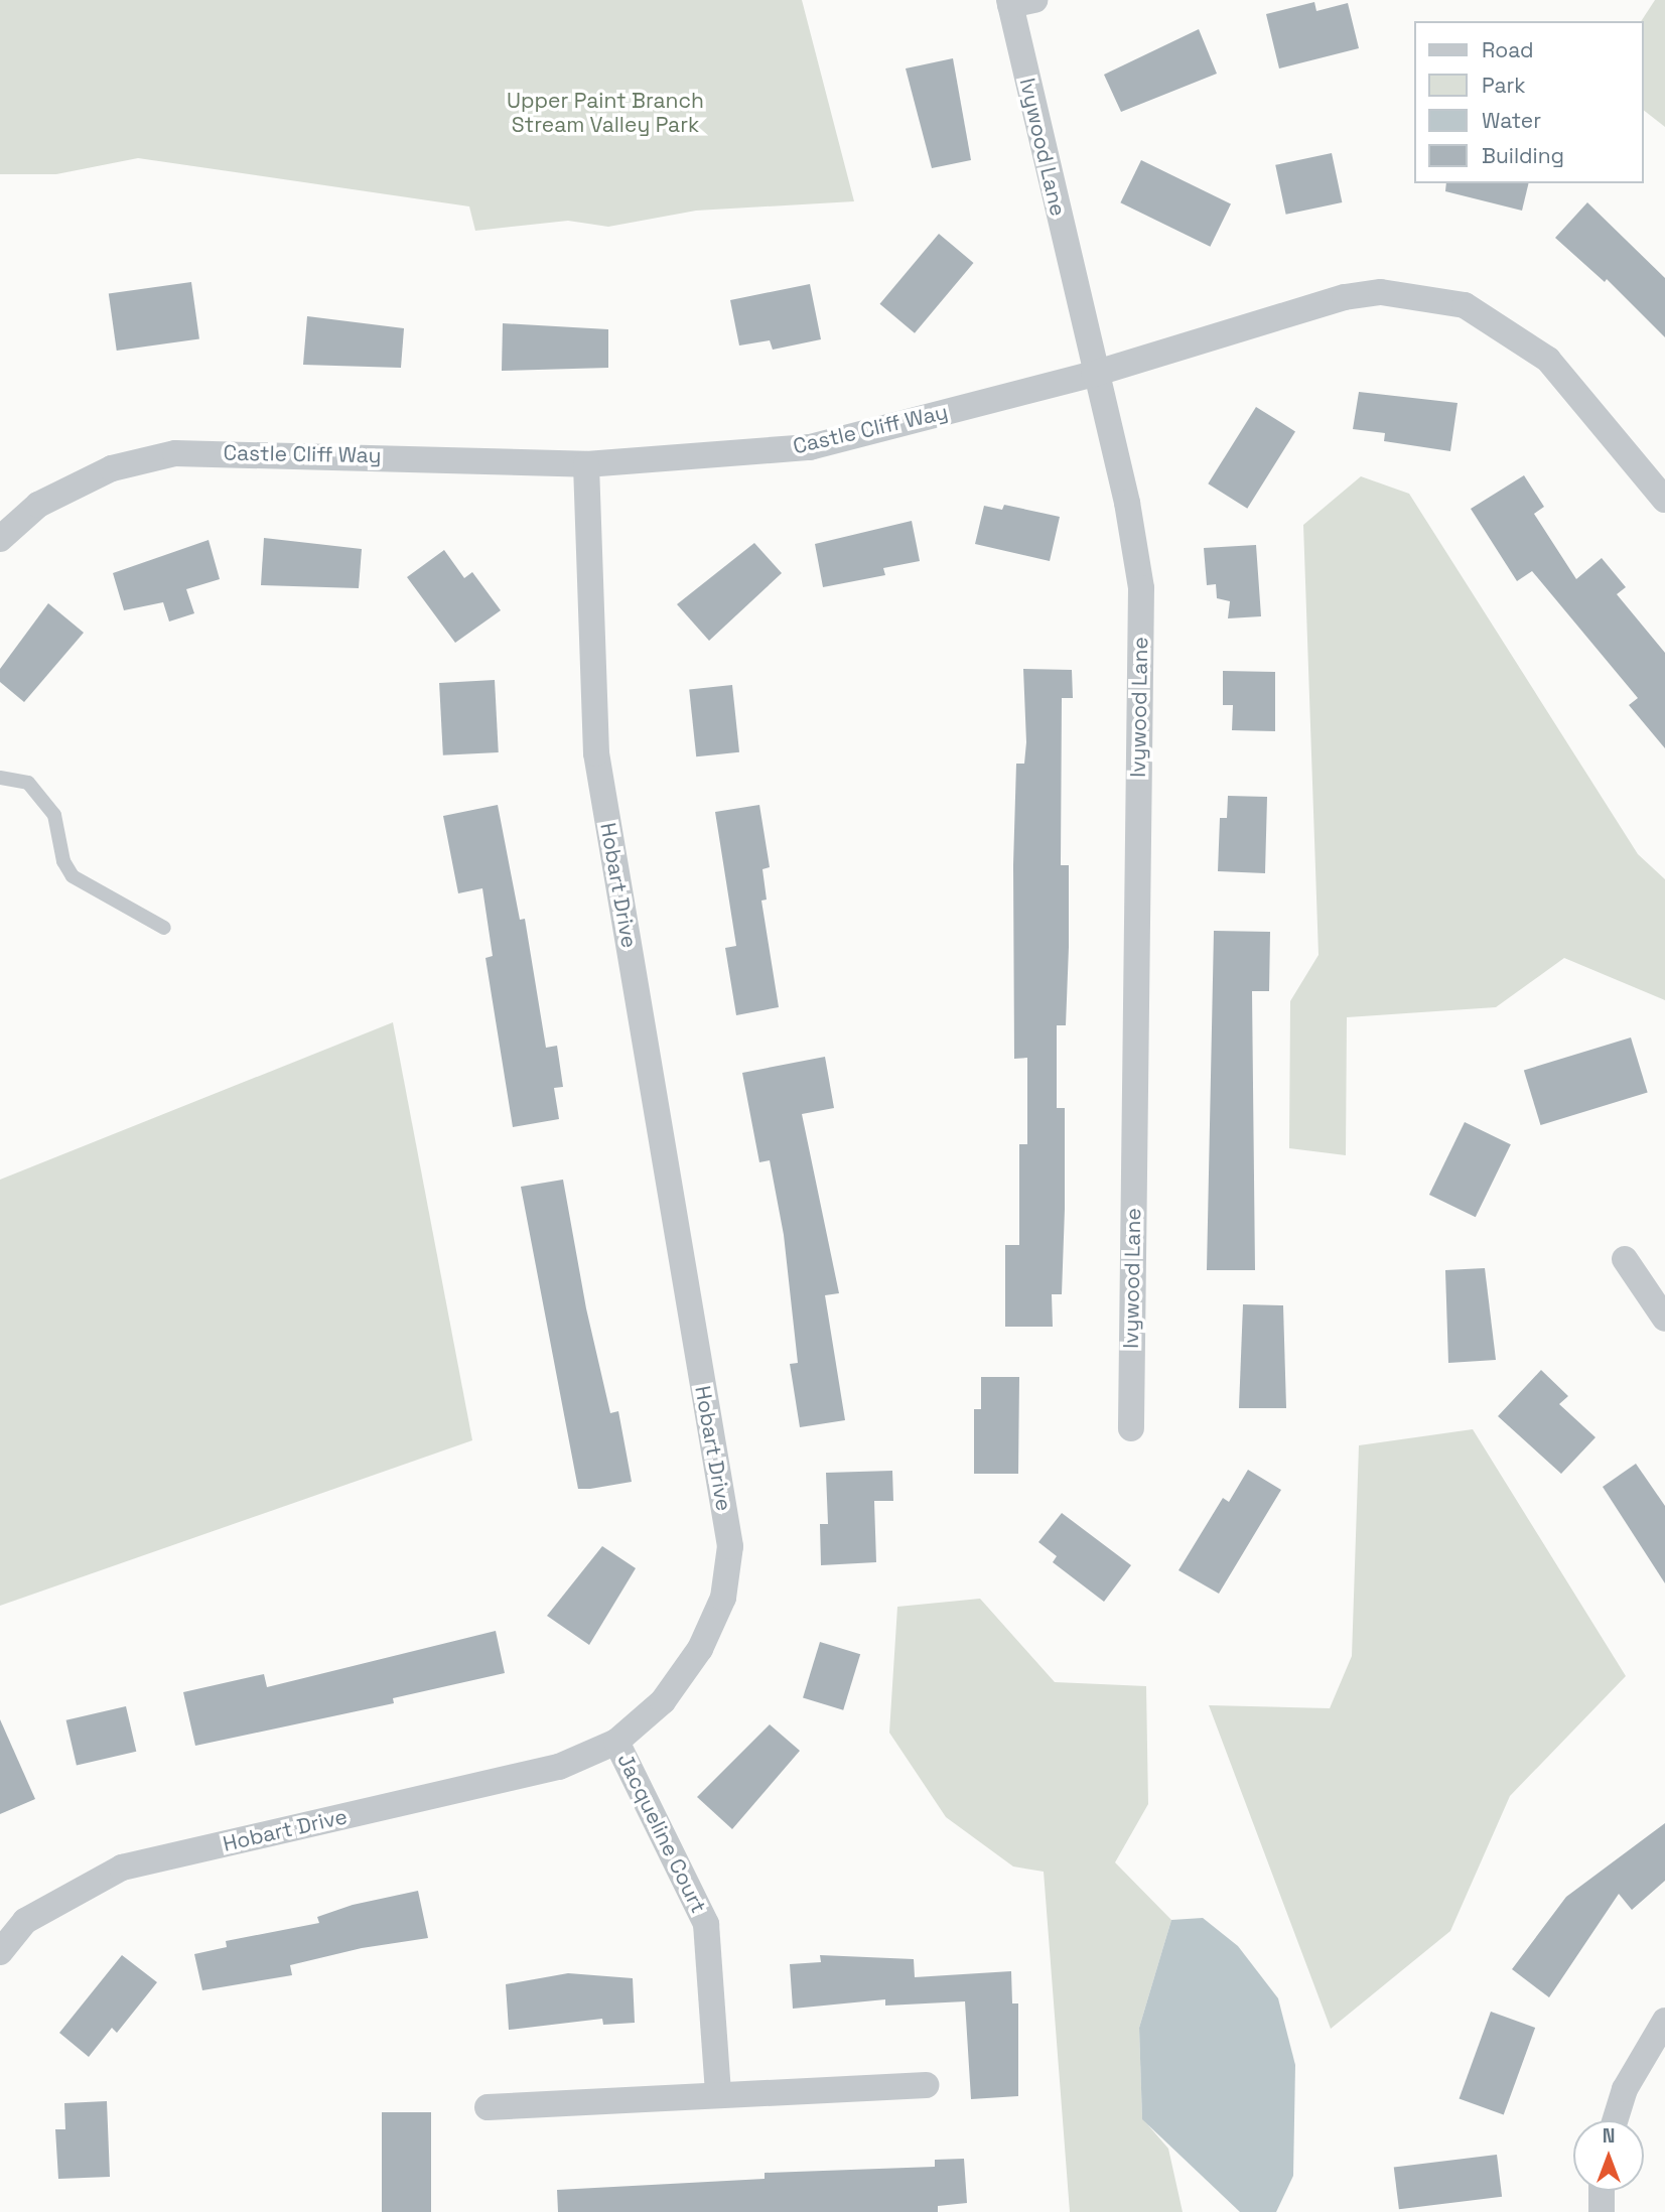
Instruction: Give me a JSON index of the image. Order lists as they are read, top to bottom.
{
  "streets": {
    "street": [
      "Ivywood Lane",
      "Castle Cliff Way",
      "Hobart Drive",
      "Jacqueline Court"
    ]
  },
  "crossings": [
    ["Ivywood Lane", "Castle Cliff Way"],
    ["Castle Cliff Way", "Hobart Drive"],
    ["Hobart Drive", "Jacqueline Court"]
  ],
  "parks": ["Upper Paint Branch Stream Valley Park"],
  "legend": [
    "Road",
    "Park",
    "Water",
    "Building"
  ],
  "north": "top"
}
